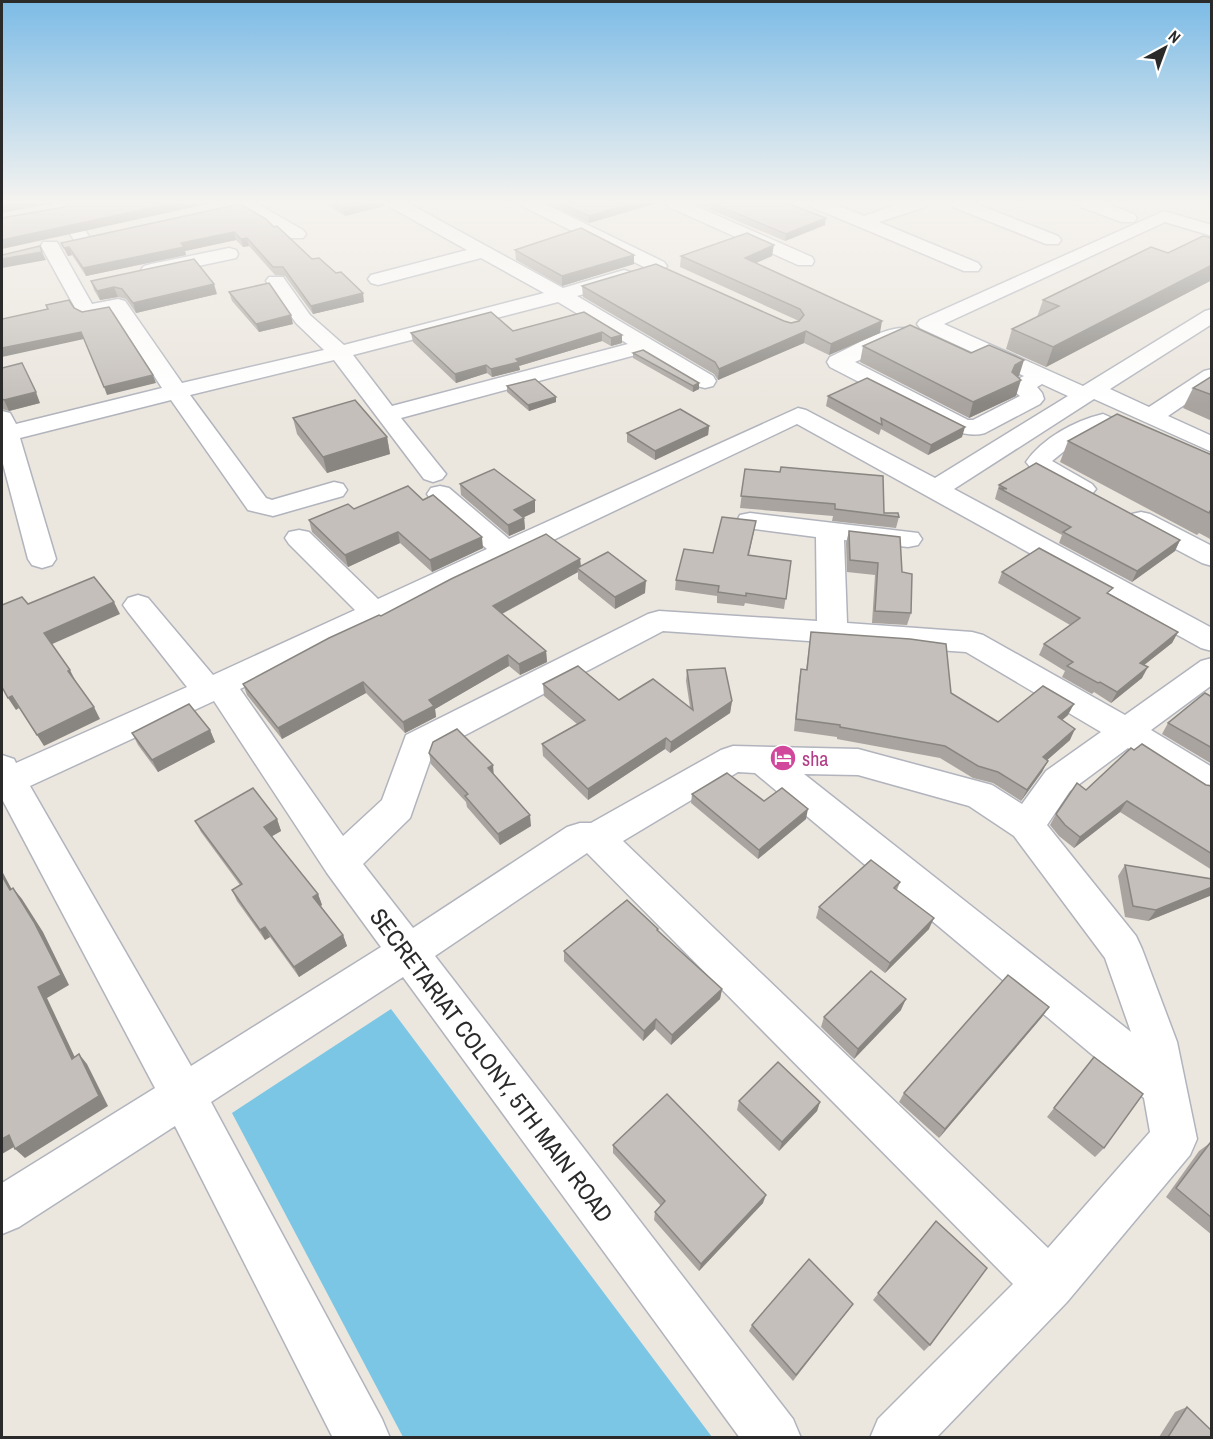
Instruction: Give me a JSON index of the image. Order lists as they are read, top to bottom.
{
  "streets": {
    "street": ["SECRETARIAT COLONY, 5TH MAIN ROAD"]
  },
  "places": {
    "hotel": ["sha"]
  },
  "north": "top right"
}
